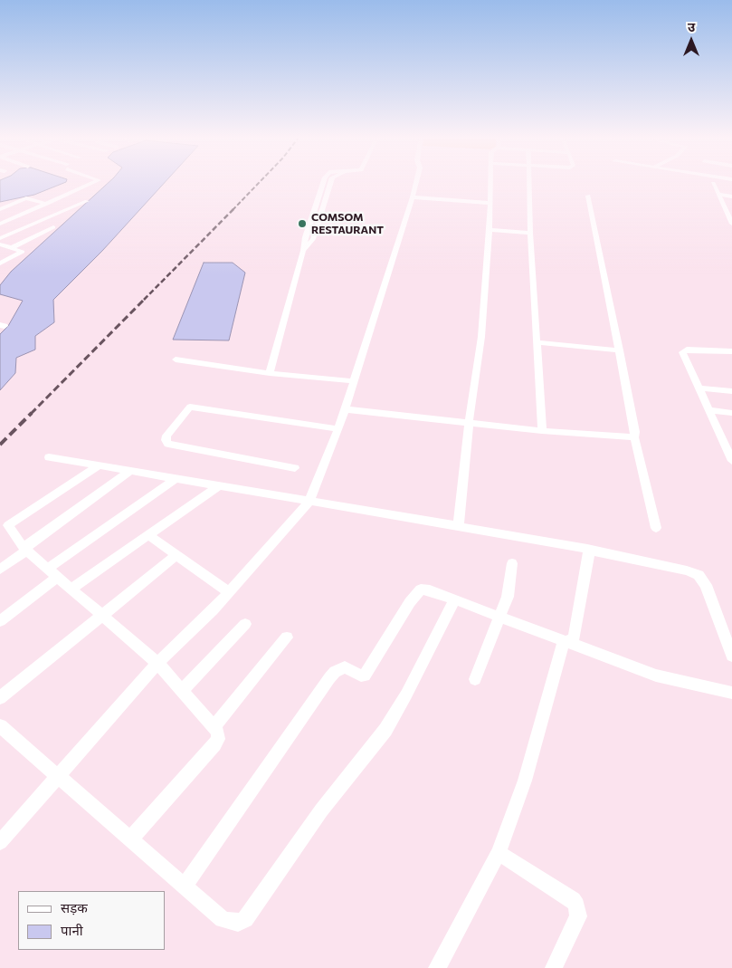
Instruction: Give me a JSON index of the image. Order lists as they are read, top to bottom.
{
  "places": ["COMSOM RESTAURANT"],
  "legend": ["सड़क", "पानी"],
  "north": "top"
}
